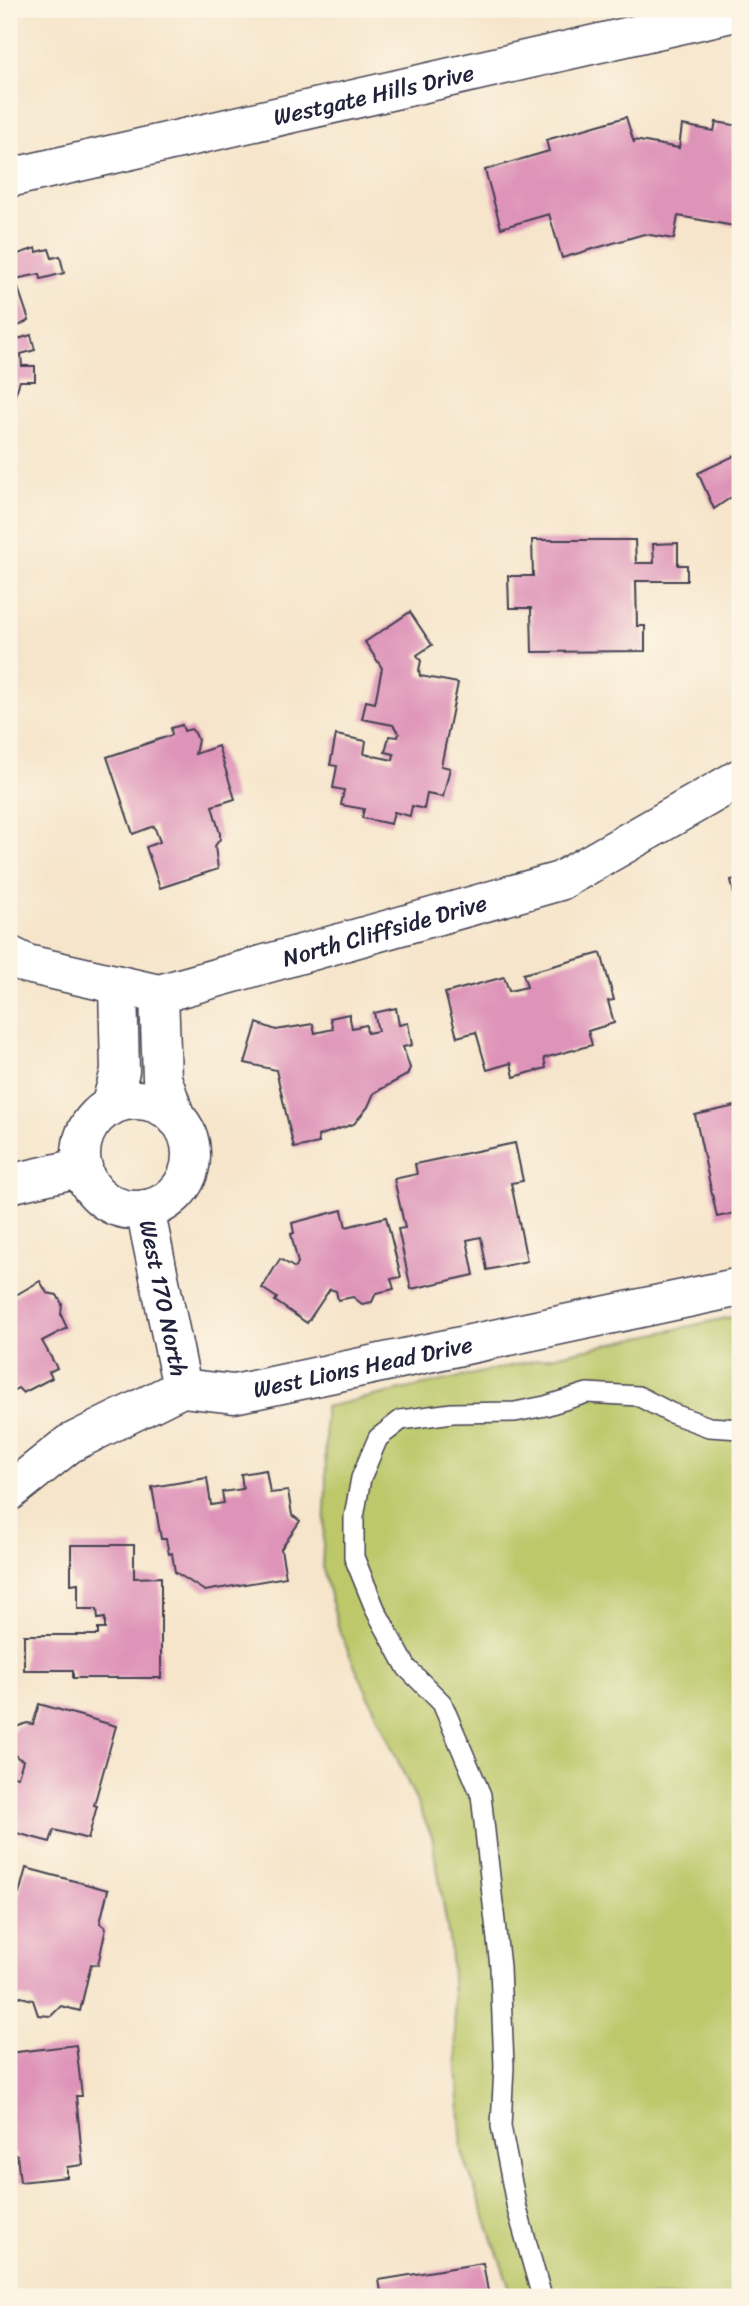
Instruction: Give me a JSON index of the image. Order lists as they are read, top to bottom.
{
  "streets": {
    "street": [
      "Westgate Hills Drive",
      "North Cliffside Drive",
      "West 170 North",
      "West Lions Head Drive"
    ]
  },
  "crossings": [
    ["West 170 North", "West Lions Head Drive"]
  ]
}
